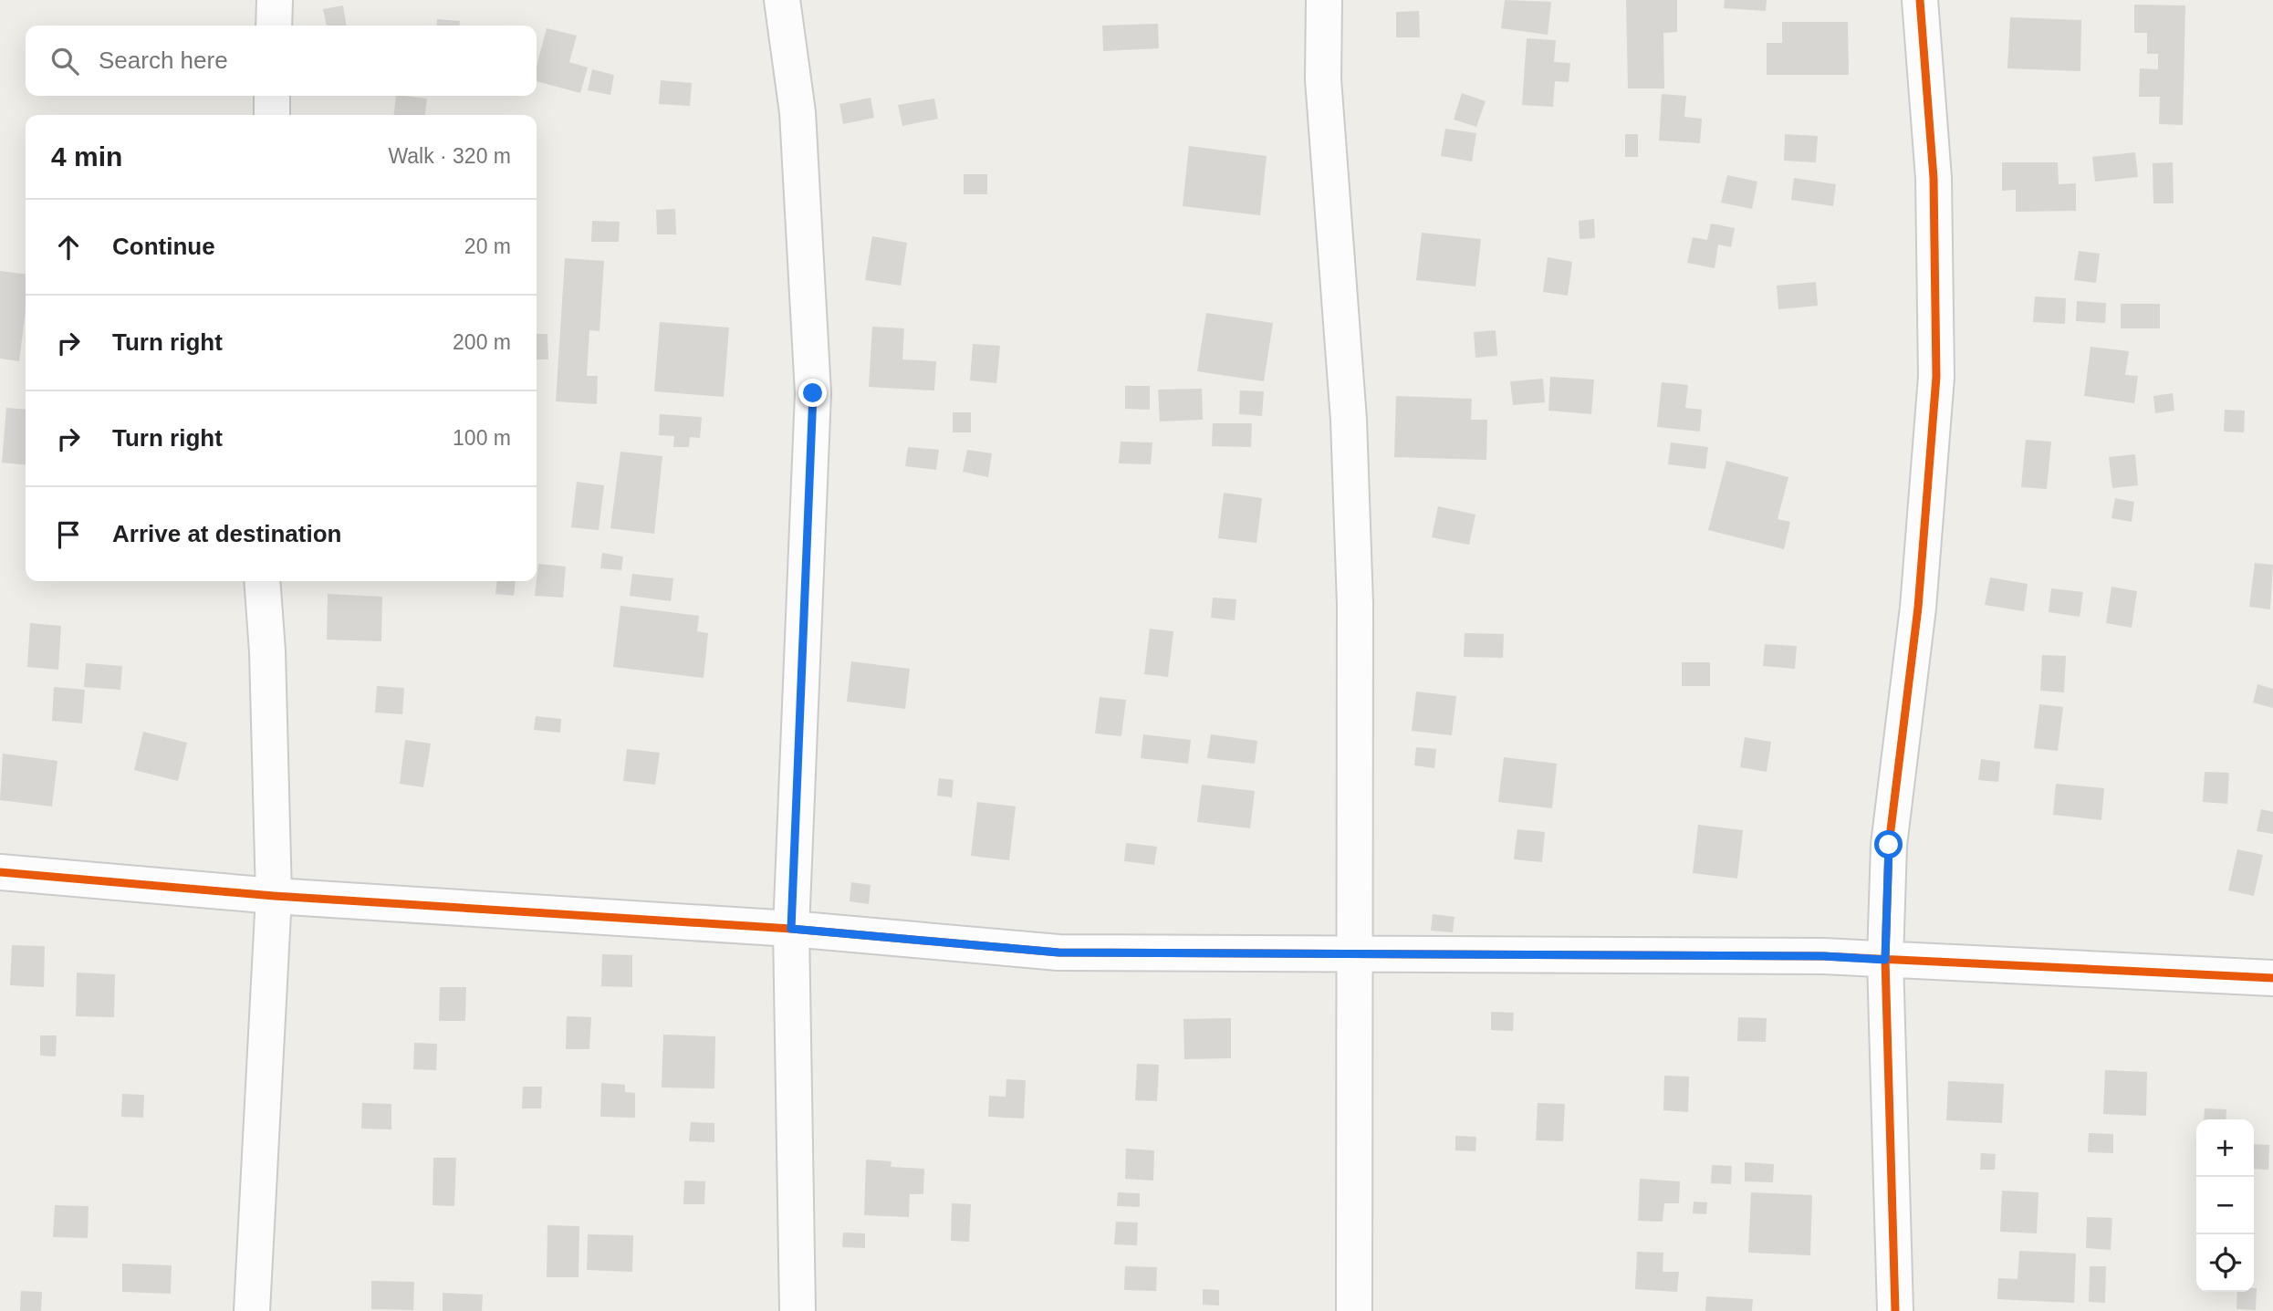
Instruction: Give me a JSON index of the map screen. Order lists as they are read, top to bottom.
{
  "page": {
    "search": "Search here",
    "heading": ["4 min", "Walk · 320 m"],
    "list": [
      ["Continue", "20 m"],
      ["Turn right", "200 m"],
      ["Turn right", "100 m"],
      "Arrive at destination"
    ],
    "map_buttons": ["+", "−"]
  }
}
